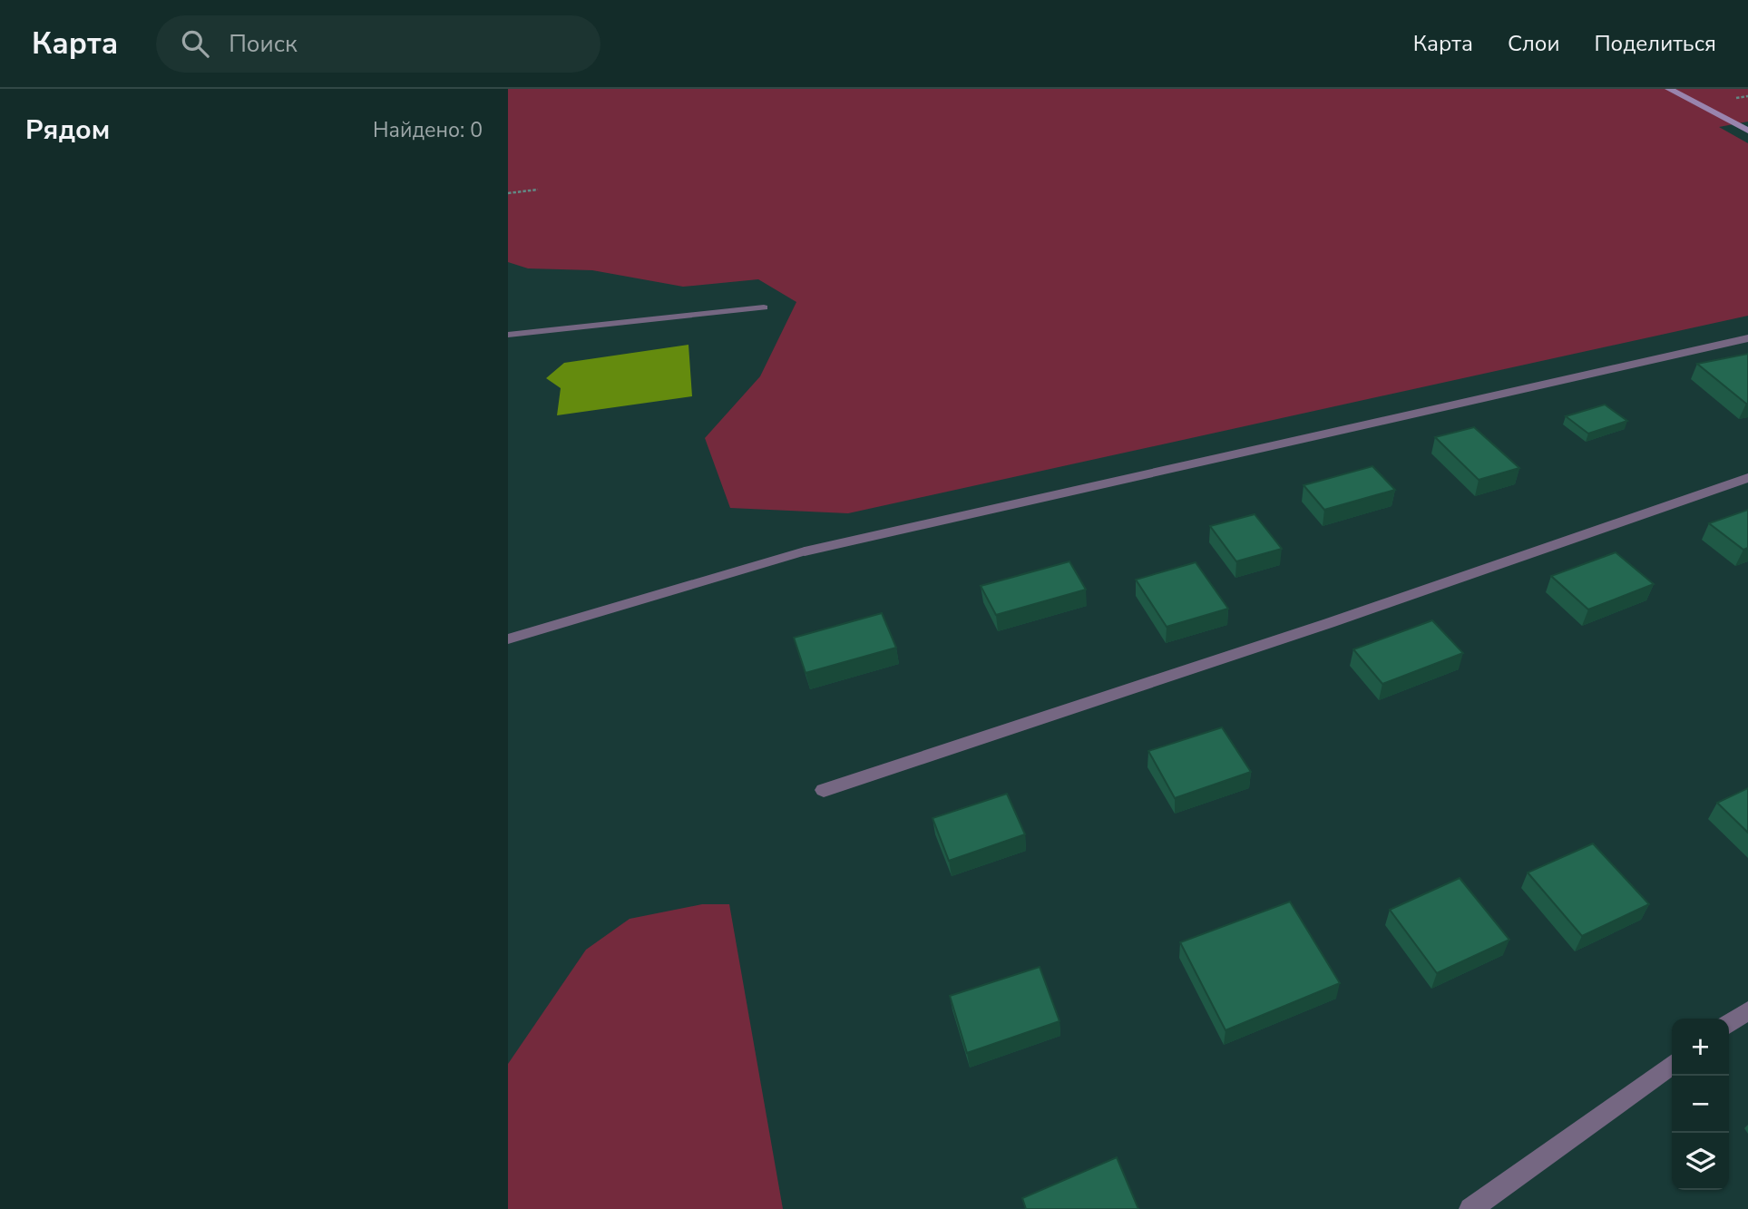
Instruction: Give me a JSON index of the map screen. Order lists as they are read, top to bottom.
{
  "page": {
    "header": "Карта",
    "search": "Поиск",
    "nav": ["Карта", "Слои", "Поделиться"],
    "heading": ["Рядом", "Найдено: 0"],
    "map_buttons": ["+", "−"]
  }
}
